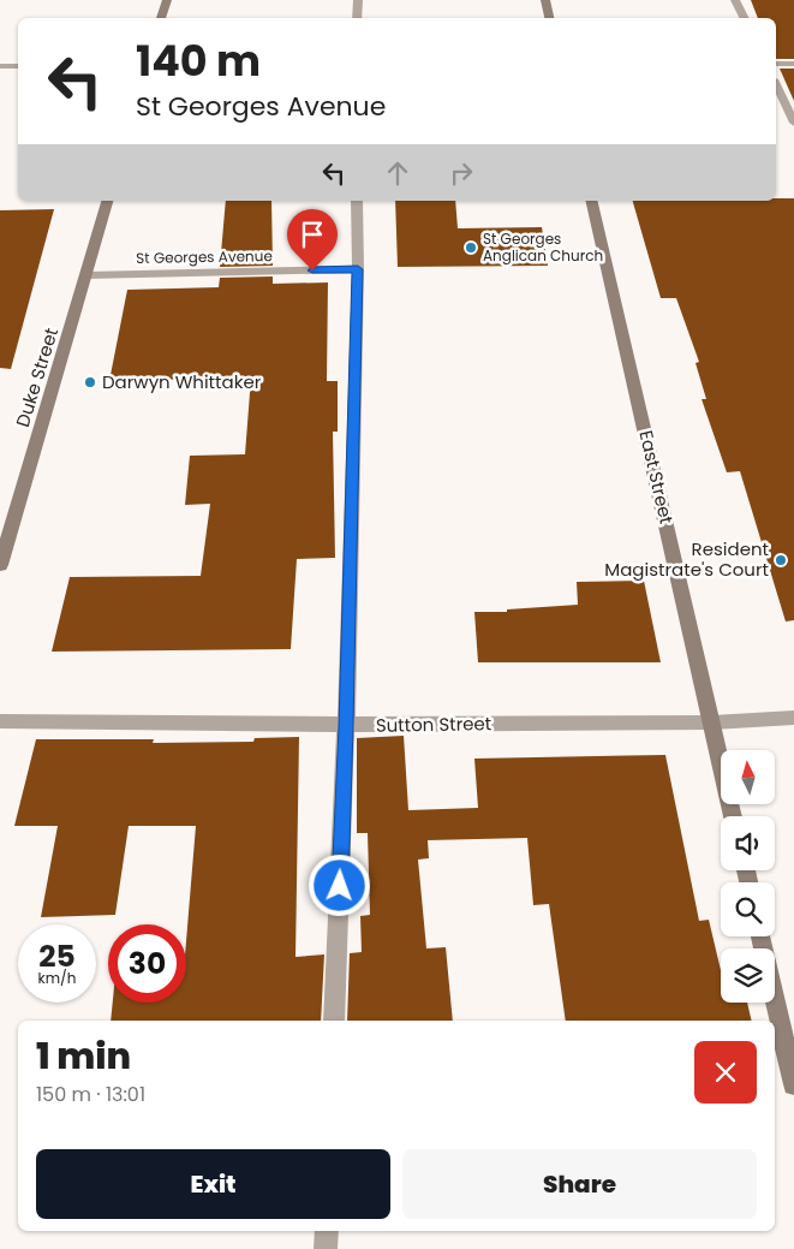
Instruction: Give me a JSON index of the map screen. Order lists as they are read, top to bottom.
{
  "streets": {
    "main road": ["Duke Street", "East Street"],
    "street": ["St Georges Avenue", "Sutton Street"]
  },
  "crossings": [
    ["St Georges Avenue", "Duke Street"],
    ["East Street", "Sutton Street"]
  ],
  "places": ["St Georges Anglican Church", "Darwyn Whittaker", "Resident Magistrate's Court"],
  "north": "top",
  "page": {
    "turn": ["140 m", "St Georges Avenue"],
    "speed": "25 km/h",
    "limit": "30",
    "heading": ["1 min", "150 m · 13:01"],
    "buttons": ["Exit", "Share"]
  }
}
